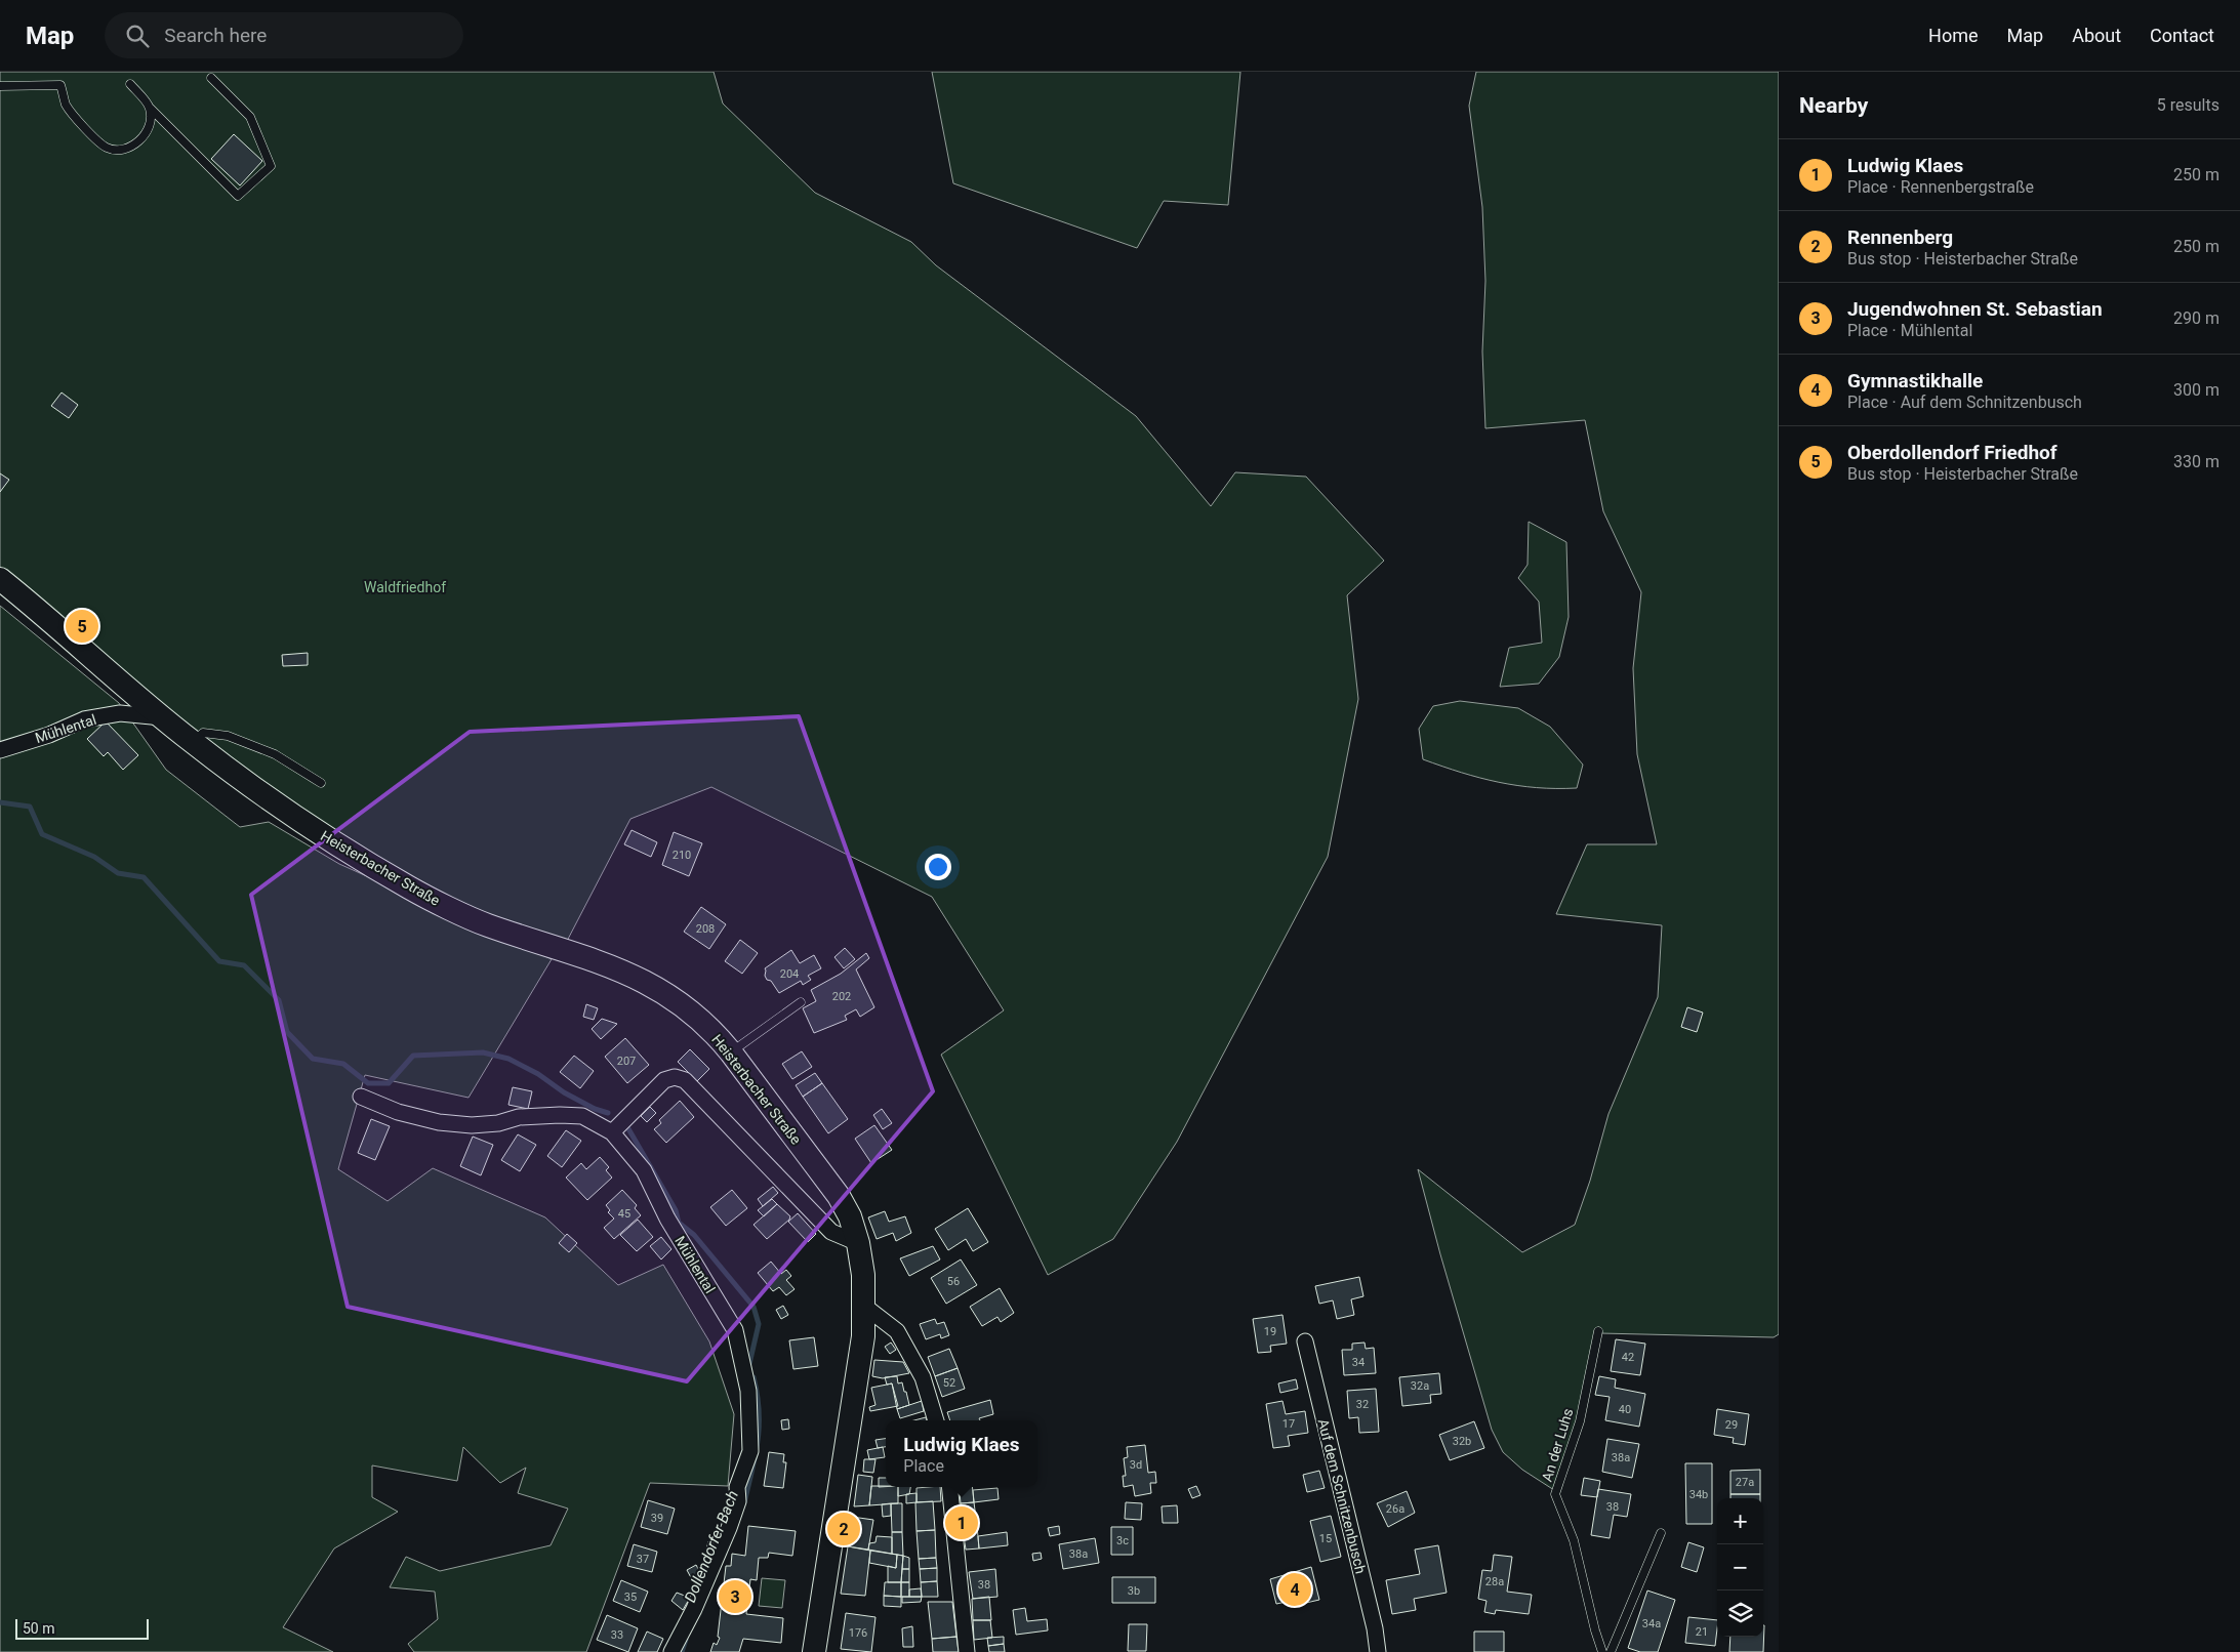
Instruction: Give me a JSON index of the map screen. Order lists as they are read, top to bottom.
{
  "streets": {
    "main road": ["Heisterbacher Straße"],
    "street": ["Mühlental", "Auf dem Schnitzenbusch"],
    "lane": ["An der Luhs"]
  },
  "crossings": [
    ["Mühlental", "Heisterbacher Straße"]
  ],
  "water": ["Dollendorfer Bach"],
  "parks": ["Waldfriedhof"],
  "house_numbers": [
    "210",
    "208",
    "204",
    "202",
    "207",
    "45",
    "56",
    "19",
    "42",
    "34",
    "52",
    "32a",
    "32",
    "40",
    "17",
    "29",
    "32b",
    "38a",
    "3d",
    "27a",
    "34b",
    "38",
    "26a",
    "39",
    "15",
    "3c",
    "38a",
    "37",
    "28a",
    "38",
    "3b",
    "35",
    "34a",
    "21",
    "176",
    "33"
  ],
  "scale_bar": "50 m",
  "page": {
    "header": "Map",
    "search": "Search here",
    "nav": [
      "Home",
      "Map",
      "About",
      "Contact"
    ],
    "heading": ["Nearby", "5 results"],
    "list": [
      {
        "mark": "1",
        "name": "Ludwig Klaes",
        "note": "Place · Rennenbergstraße",
        "value": "250 m"
      },
      {
        "mark": "2",
        "name": "Rennenberg",
        "note": "Bus stop · Heisterbacher Straße",
        "value": "250 m"
      },
      {
        "mark": "3",
        "name": "Jugendwohnen St. Sebastian",
        "note": "Place · Mühlental",
        "value": "290 m"
      },
      {
        "mark": "4",
        "name": "Gymnastikhalle",
        "note": "Place · Auf dem Schnitzenbusch",
        "value": "300 m"
      },
      {
        "mark": "5",
        "name": "Oberdollendorf Friedhof",
        "note": "Bus stop · Heisterbacher Straße",
        "value": "330 m"
      }
    ],
    "pins": [
      "5",
      "1",
      "2",
      "4",
      "3"
    ],
    "popup": ["Ludwig Klaes", "Place"],
    "map_buttons": ["+", "−"],
    "scale": "50 m"
  }
}
